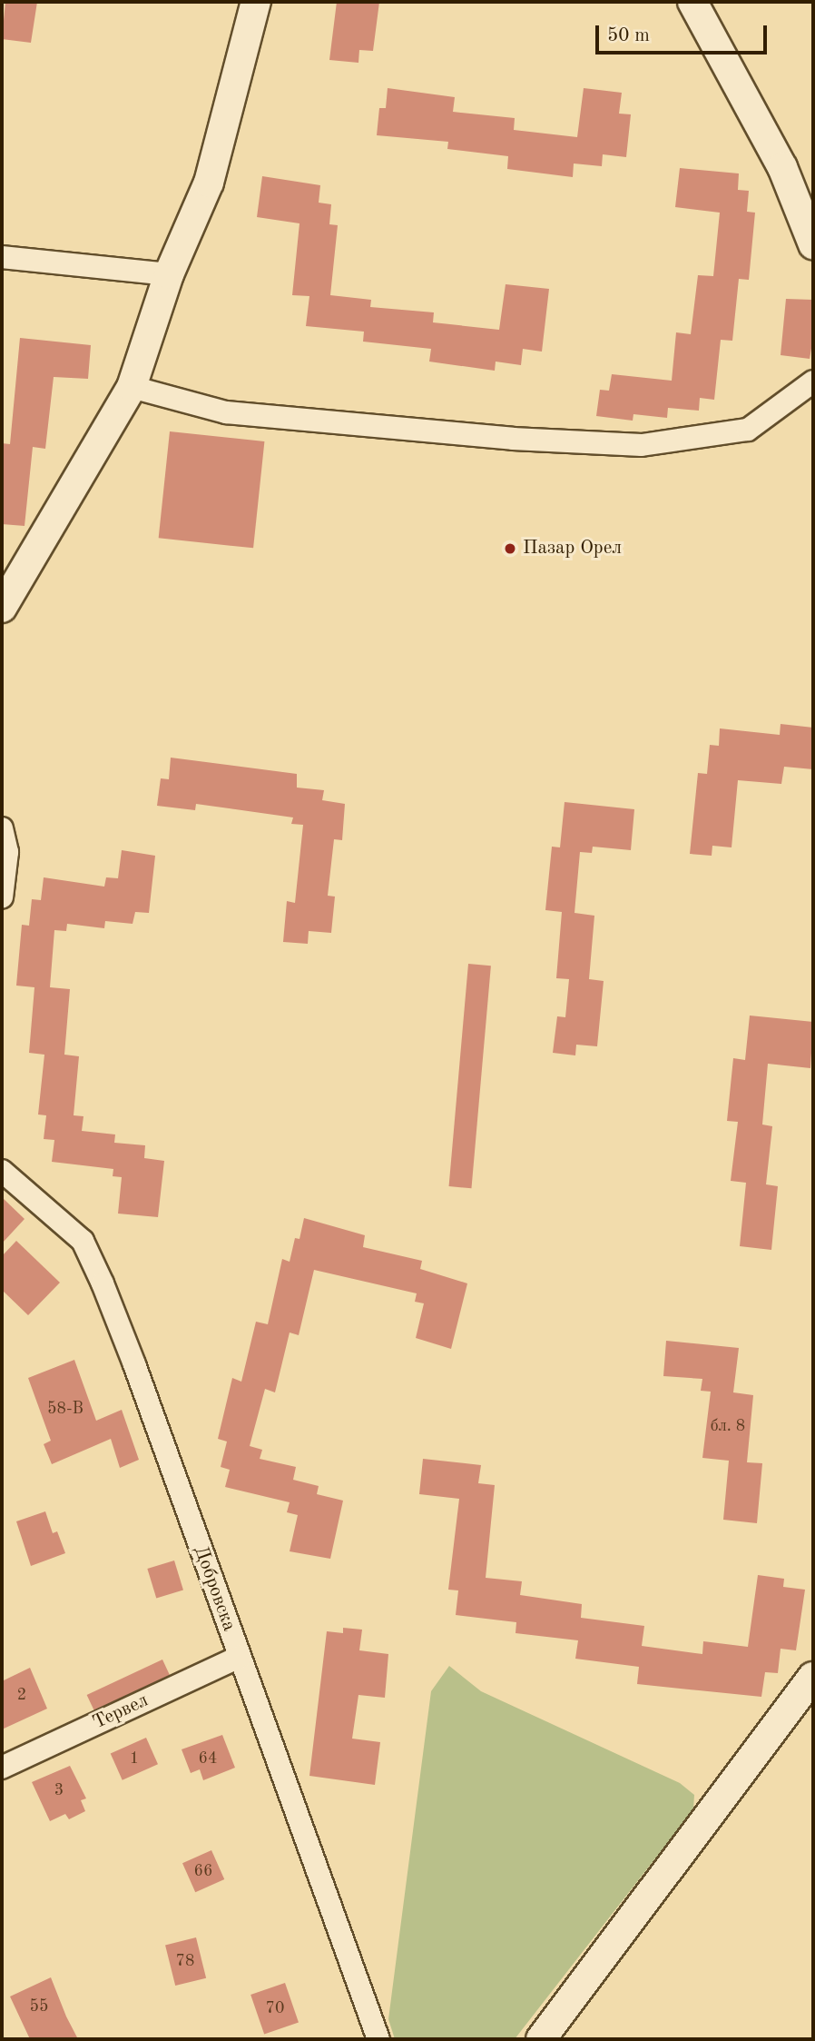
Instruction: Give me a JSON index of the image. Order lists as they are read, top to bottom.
{
  "streets": {
    "street": ["Добровска", "Тервел"]
  },
  "crossings": [
    ["Добровска", "Тервел"]
  ],
  "places": ["Пазар Орел"],
  "house_numbers": [
    "58-В",
    "бл. 8",
    "2",
    "1",
    "64",
    "3",
    "66",
    "78",
    "55",
    "70"
  ],
  "scale_bar": "50 m"
}
